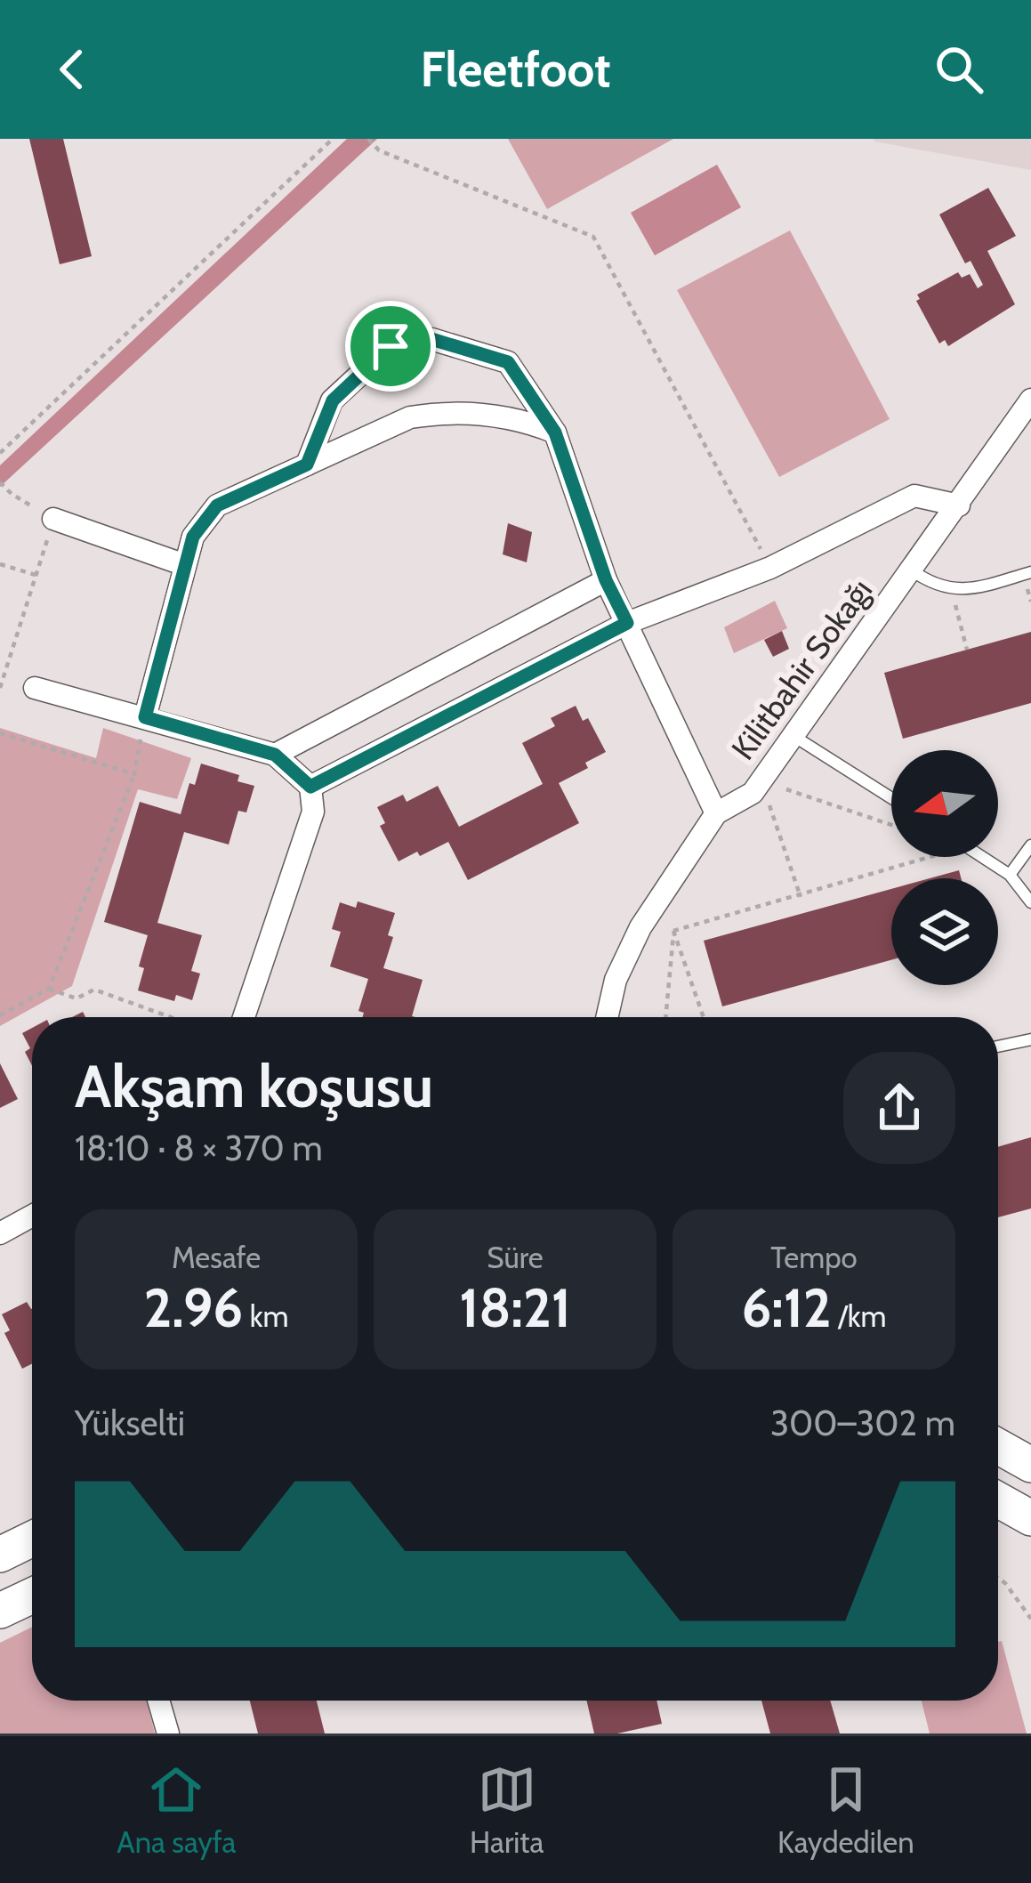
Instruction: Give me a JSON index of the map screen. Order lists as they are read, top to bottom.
{
  "streets": {
    "street": ["Kilitbahir Sokağı"]
  },
  "north": "left",
  "page": {
    "header": "Fleetfoot",
    "heading": ["Akşam koşusu", "18:10 · 8 × 370 m"],
    "stats": [
      ["Mesafe", "2.96 km"],
      ["Süre", "18:21"],
      ["Tempo", "6:12 /km"]
    ],
    "chart": ["Yükselti", "300–302 m"],
    "tabs": ["Ana sayfa", "Harita", "Kaydedilen"]
  }
}
